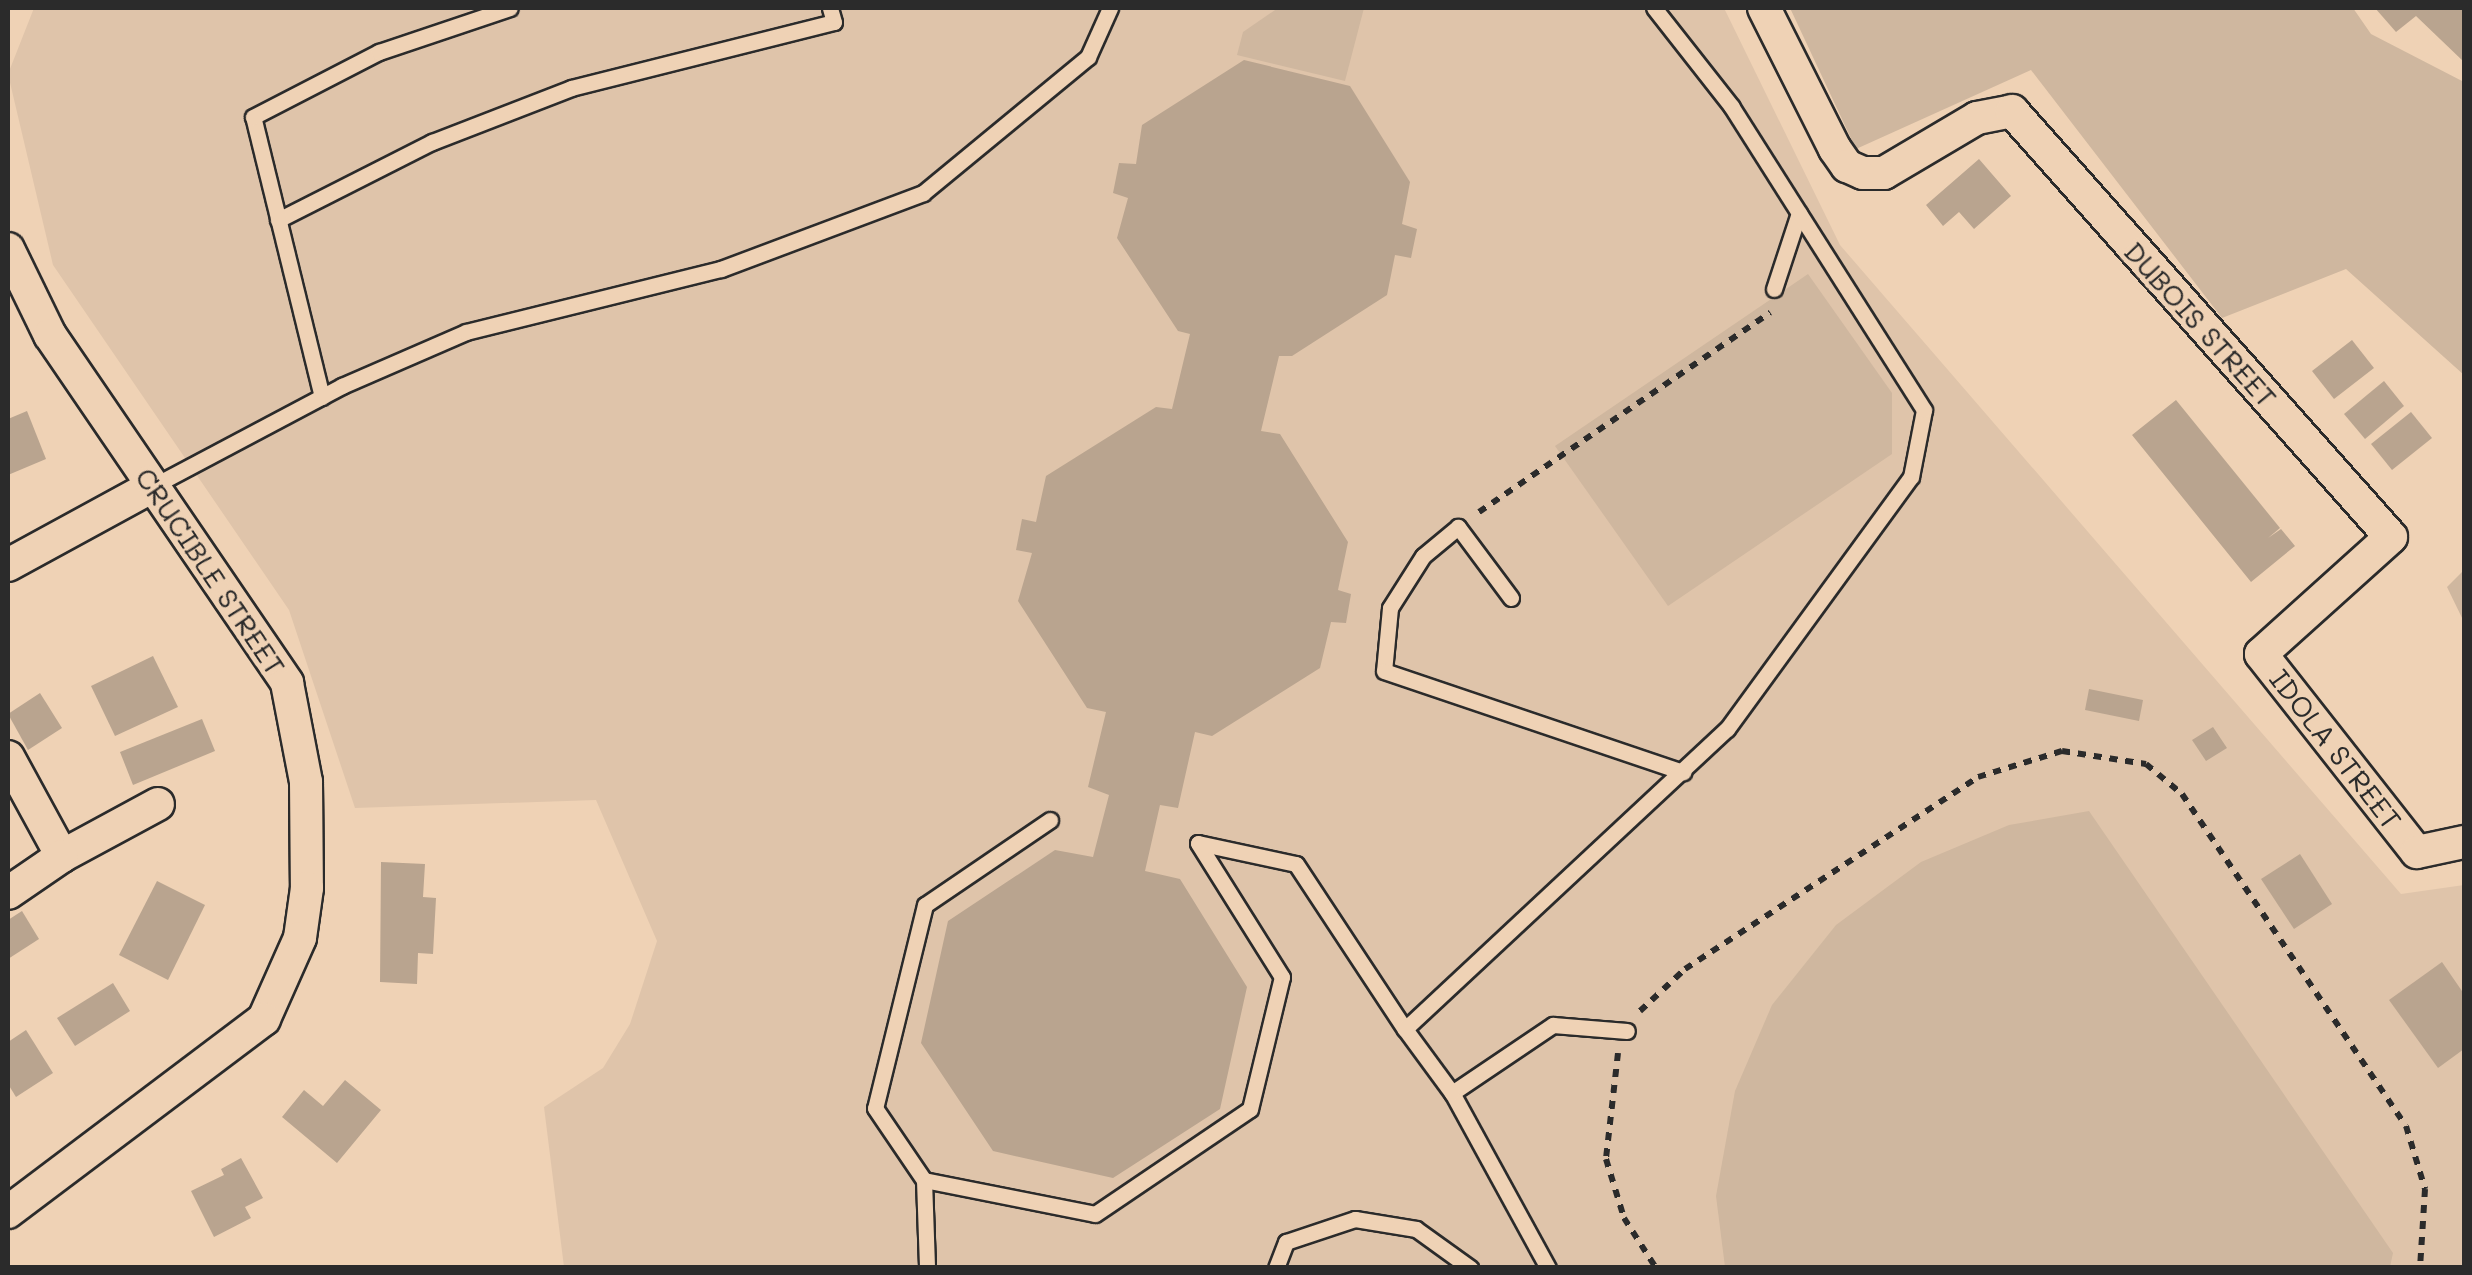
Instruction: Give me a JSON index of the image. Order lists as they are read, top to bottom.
{
  "streets": {
    "street": ["DUBOIS STREET", "CRUCIBLE STREET", "IDOLA STREET"]
  },
  "crossings": [
    ["DUBOIS STREET", "IDOLA STREET"]
  ]
}
